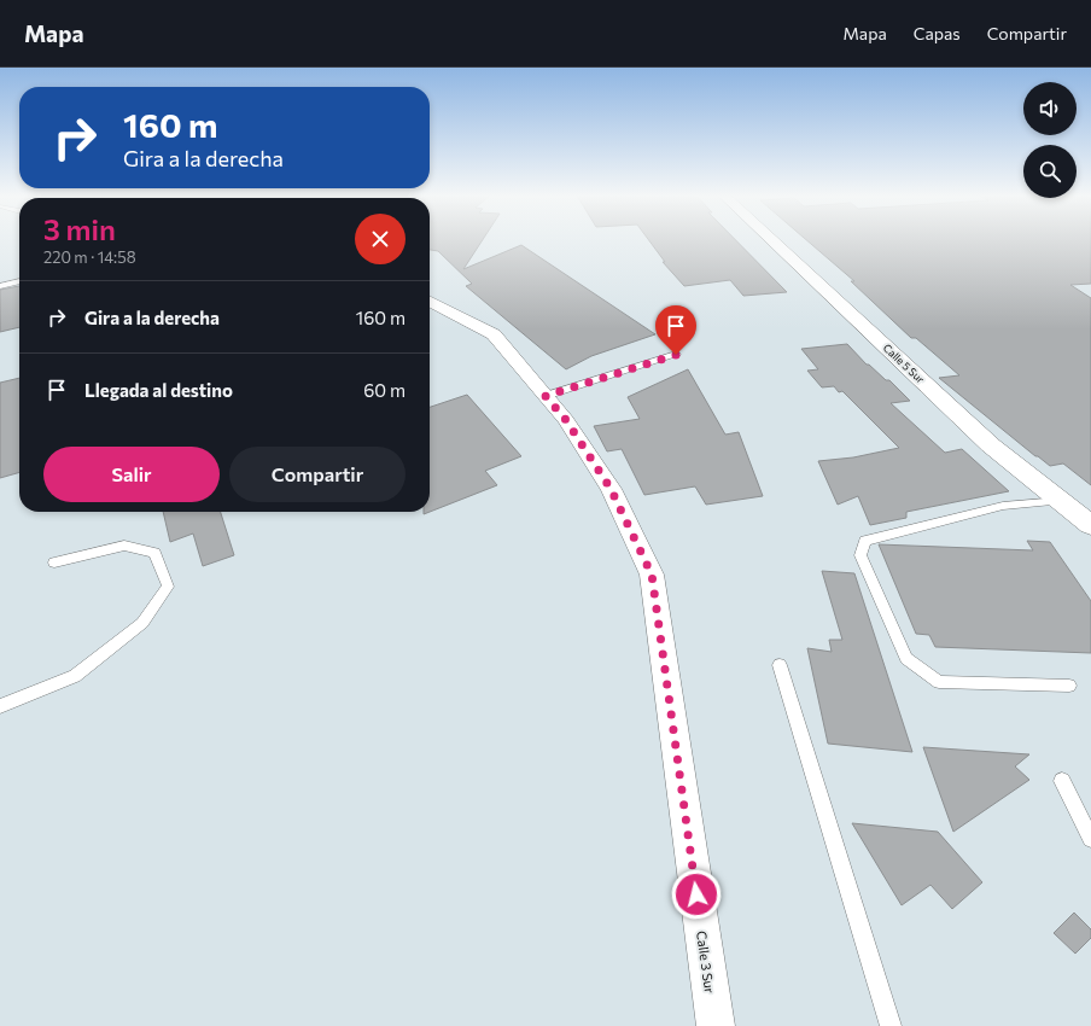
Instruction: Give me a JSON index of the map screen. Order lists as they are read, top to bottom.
{
  "streets": {
    "street": ["Calle 5 Sur", "Calle 3 Sur"]
  },
  "page": {
    "header": "Mapa",
    "nav": ["Mapa", "Capas", "Compartir"],
    "turn": ["160 m", "Gira a la derecha"],
    "heading": ["3 min", "220 m · 14:58"],
    "list": [
      {
        "name": "Gira a la derecha",
        "value": "160 m"
      },
      {
        "name": "Llegada al destino",
        "value": "60 m"
      }
    ],
    "buttons": ["Salir", "Compartir"]
  }
}
